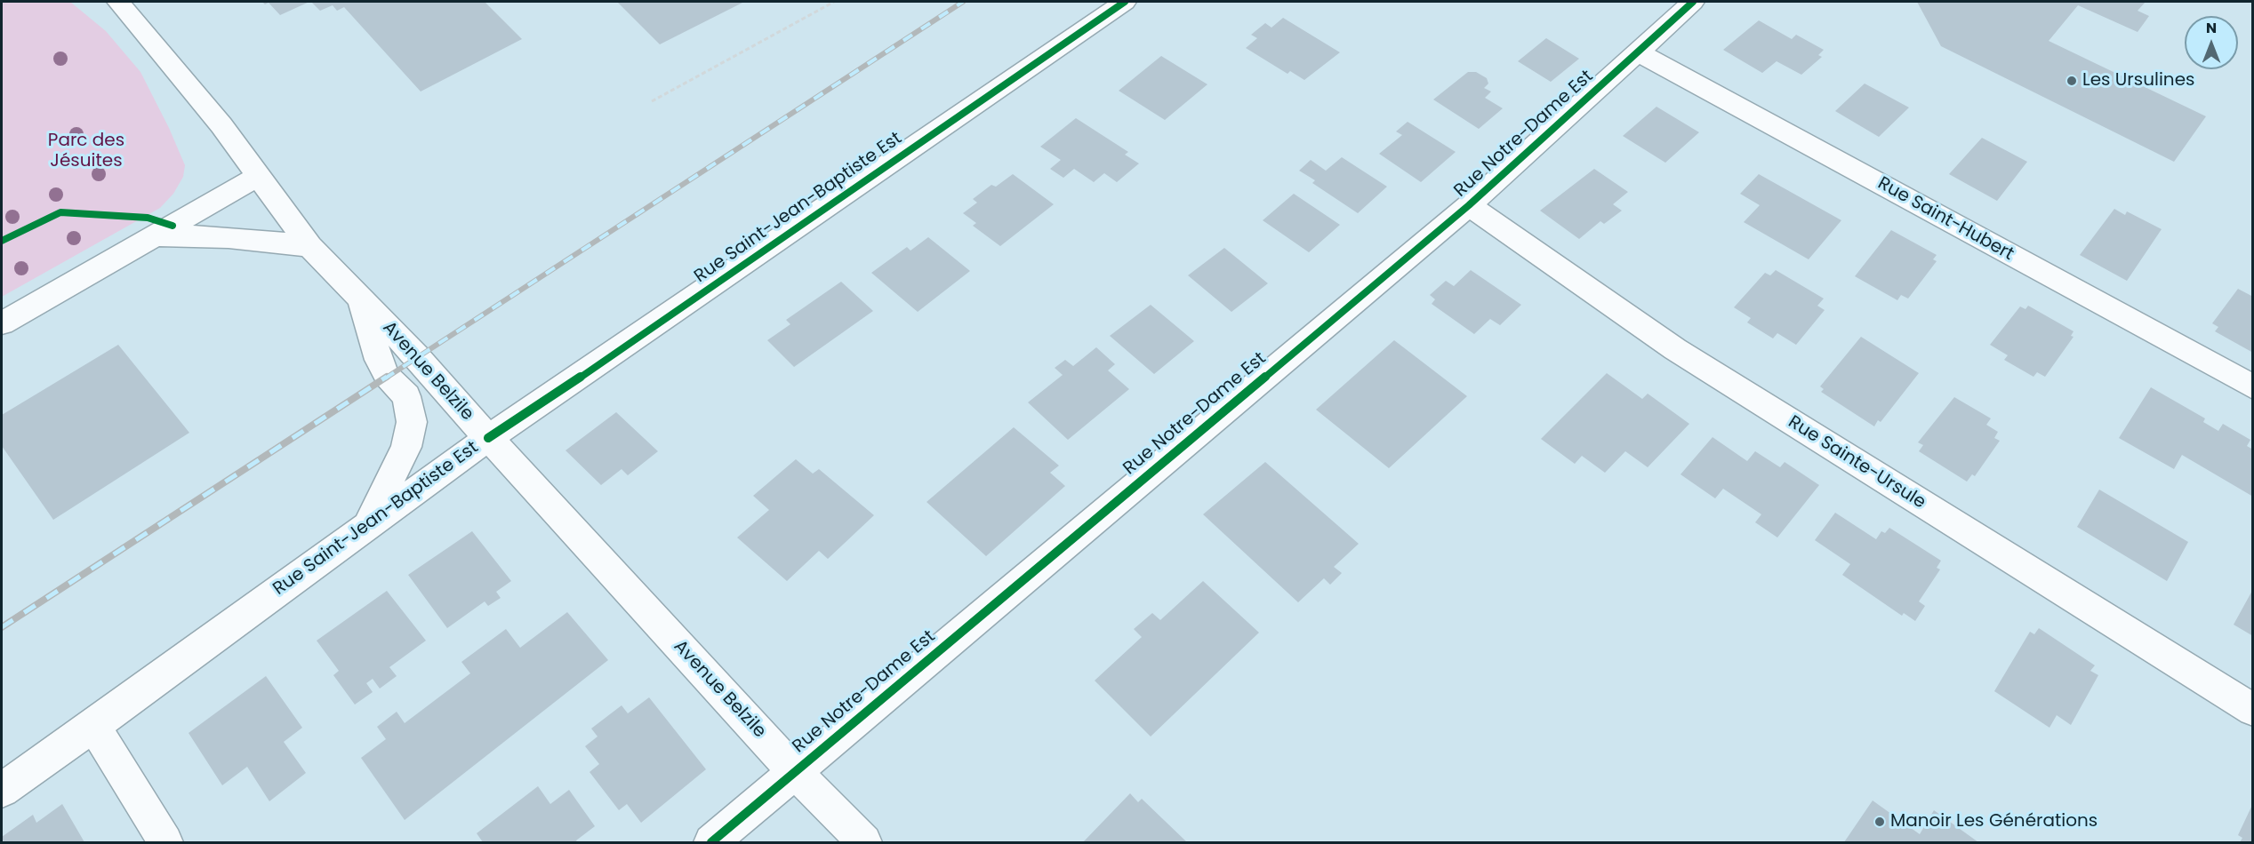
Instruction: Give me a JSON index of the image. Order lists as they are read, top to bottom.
{
  "streets": {
    "street": [
      "Rue Notre-Dame Est",
      "Rue Saint-Jean-Baptiste Est",
      "Rue Saint-Hubert",
      "Avenue Belzile",
      "Rue Sainte-Ursule"
    ]
  },
  "crossings": [
    ["Rue Notre-Dame Est", "Rue Saint-Hubert"],
    ["Rue Notre-Dame Est", "Avenue Belzile"],
    ["Rue Notre-Dame Est", "Rue Sainte-Ursule"],
    ["Rue Saint-Jean-Baptiste Est", "Avenue Belzile"]
  ],
  "parks": ["Parc des Jésuites"],
  "places": ["Les Ursulines", "Manoir Les Générations"],
  "north": "top"
}
